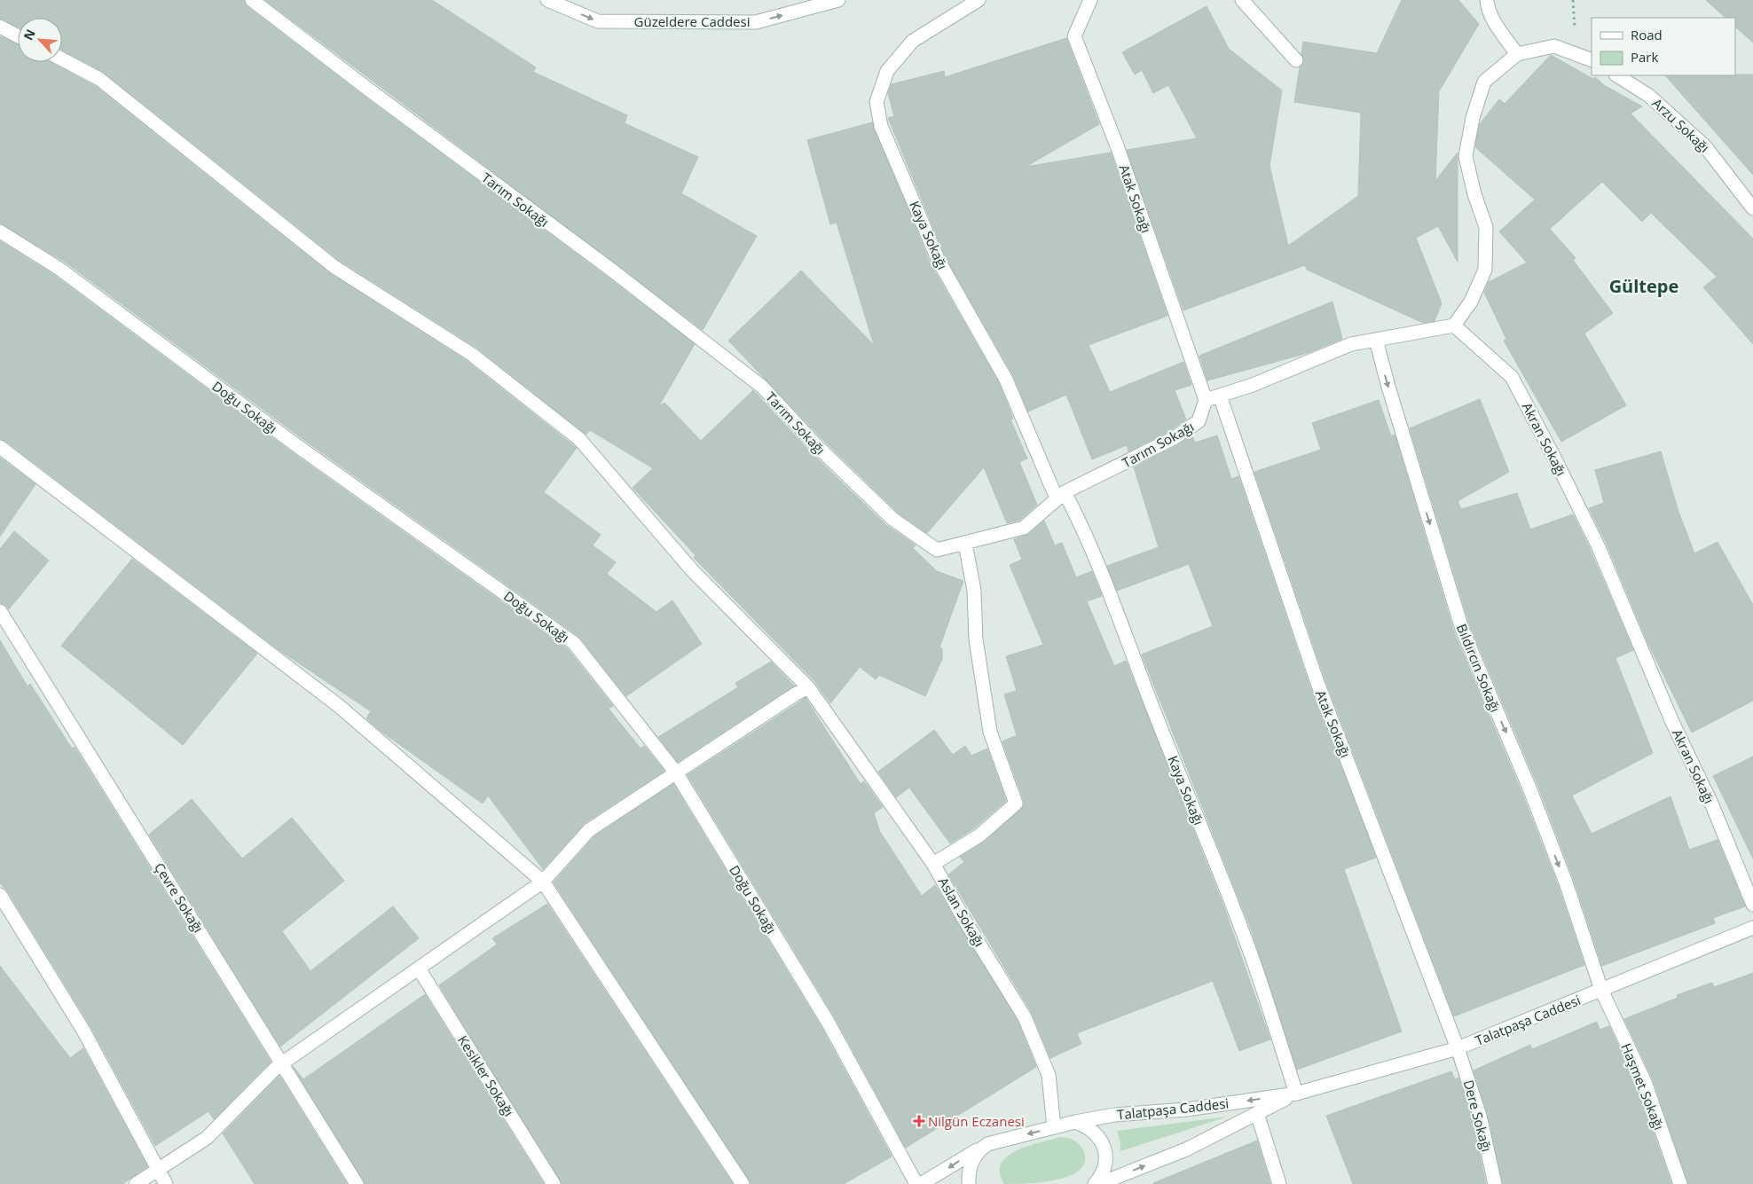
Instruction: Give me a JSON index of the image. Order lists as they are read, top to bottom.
{
  "streets": {
    "street": [
      "Güzeldere Caddesi",
      "Arzu Sokağı",
      "Atak Sokağı",
      "Tarım Sokağı",
      "Kaya Sokağı",
      "Doğu Sokağı",
      "Akran Sokağı",
      "Bıldırcın Sokağı",
      "Çevre Sokağı",
      "Aslan Sokağı",
      "Talatpaşa Caddesi",
      "Kesikler Sokağı",
      "Haşmet Sokağı",
      "Dere Sokağı"
    ]
  },
  "crossings": [
    ["Atak Sokağı", "Tarım Sokağı"],
    ["Atak Sokağı", "Talatpaşa Caddesi"],
    ["Atak Sokağı", "Dere Sokağı"],
    ["Tarım Sokağı", "Kaya Sokağı"],
    ["Tarım Sokağı", "Aslan Sokağı"],
    ["Kaya Sokağı", "Talatpaşa Caddesi"],
    ["Bıldırcın Sokağı", "Talatpaşa Caddesi"],
    ["Bıldırcın Sokağı", "Haşmet Sokağı"],
    ["Aslan Sokağı", "Talatpaşa Caddesi"],
    ["Talatpaşa Caddesi", "Haşmet Sokağı"],
    ["Talatpaşa Caddesi", "Dere Sokağı"]
  ],
  "one_way": ["Güzeldere Caddesi", "Bıldırcın Sokağı"],
  "districts": ["Gültepe"],
  "places": {
    "health": ["Nilgün Eczanesi"]
  },
  "legend": ["Road", "Park"],
  "north": "top left"
}
